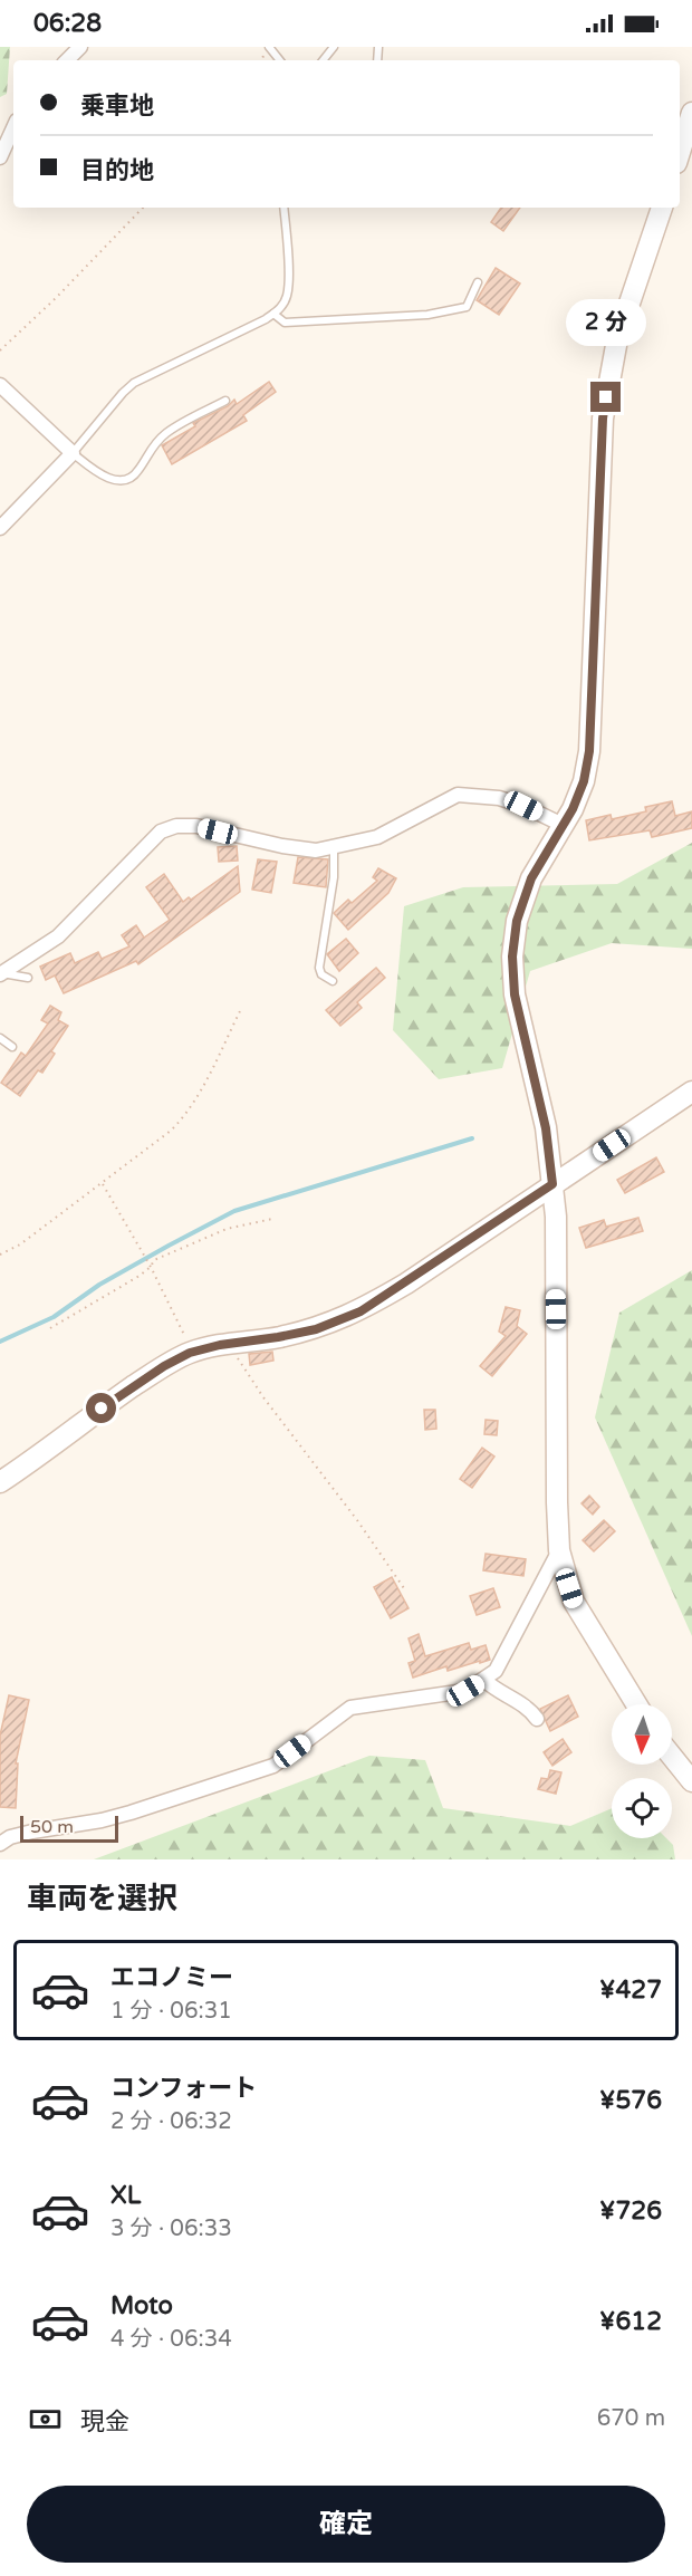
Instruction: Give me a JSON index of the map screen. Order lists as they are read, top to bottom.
{
  "scale_bar": "50 m",
  "north": "bottom",
  "page": {
    "status": "06:28",
    "banner": ["乗車地", "目的地"],
    "bubble": "2 分",
    "scale": "50 m",
    "heading": "車両を選択",
    "list": [
      {
        "name": "エコノミー",
        "note": "1 分 · 06:31",
        "value": "¥427"
      },
      {
        "name": "コンフォート",
        "note": "2 分 · 06:32",
        "value": "¥576"
      },
      {
        "name": "XL",
        "note": "3 分 · 06:33",
        "value": "¥726"
      },
      {
        "name": "Moto",
        "note": "4 分 · 06:34",
        "value": "¥612"
      }
    ],
    "pay": ["現金", "670 m"],
    "buttons": "確定"
  }
}
